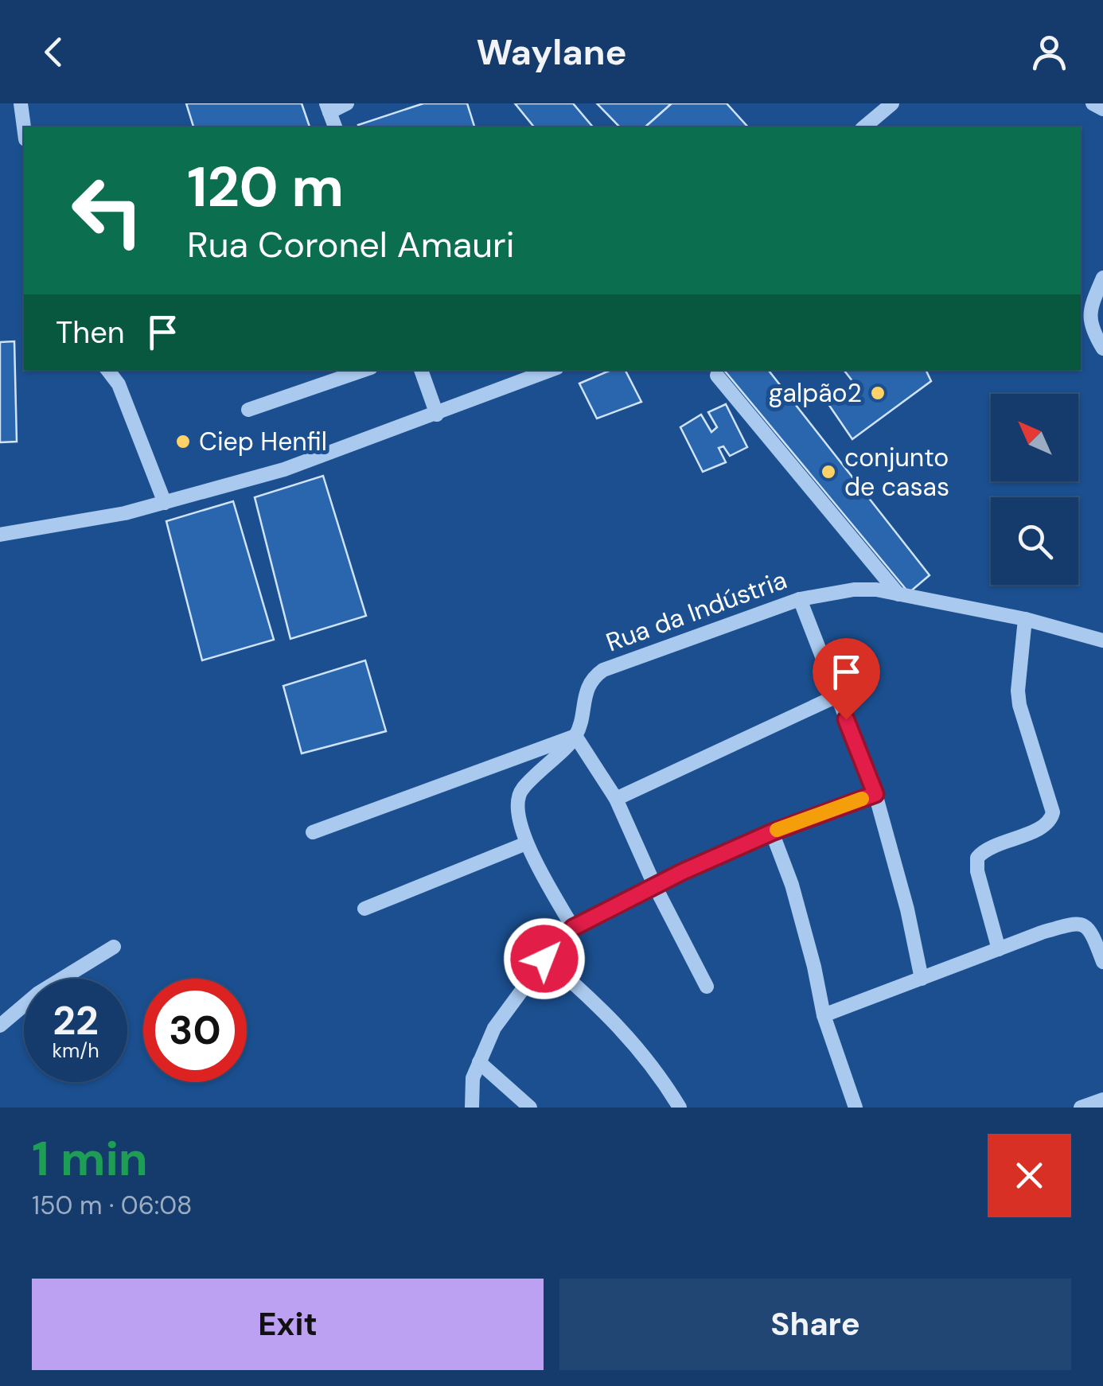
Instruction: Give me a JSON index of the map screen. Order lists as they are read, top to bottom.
{
  "streets": {
    "street": ["Rua da Indústria"]
  },
  "places": ["galpão2", "Ciep Henfil", "conjunto de casas"],
  "north": "top left",
  "page": {
    "header": "Waylane",
    "turn": ["120 m", "Rua Coronel Amauri"],
    "then": "Then",
    "speed": "22 km/h",
    "limit": "30",
    "heading": ["1 min", "150 m · 06:08"],
    "buttons": ["Exit", "Share"]
  }
}
